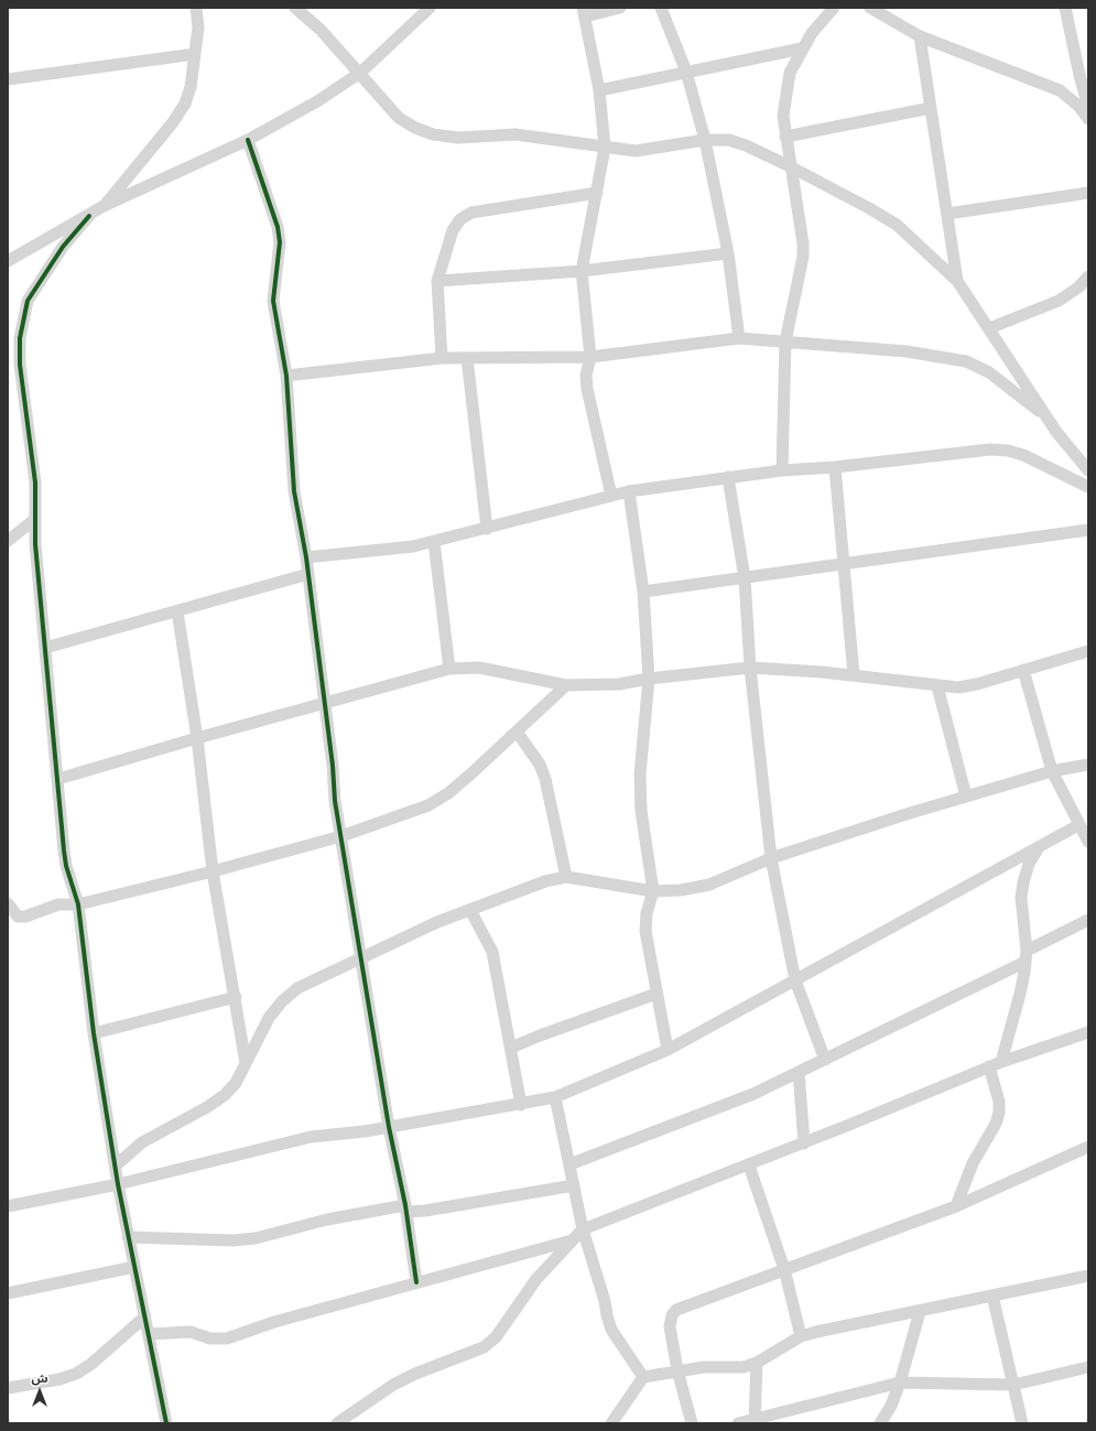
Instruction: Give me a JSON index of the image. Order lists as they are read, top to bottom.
{
  "north": "top"
}
